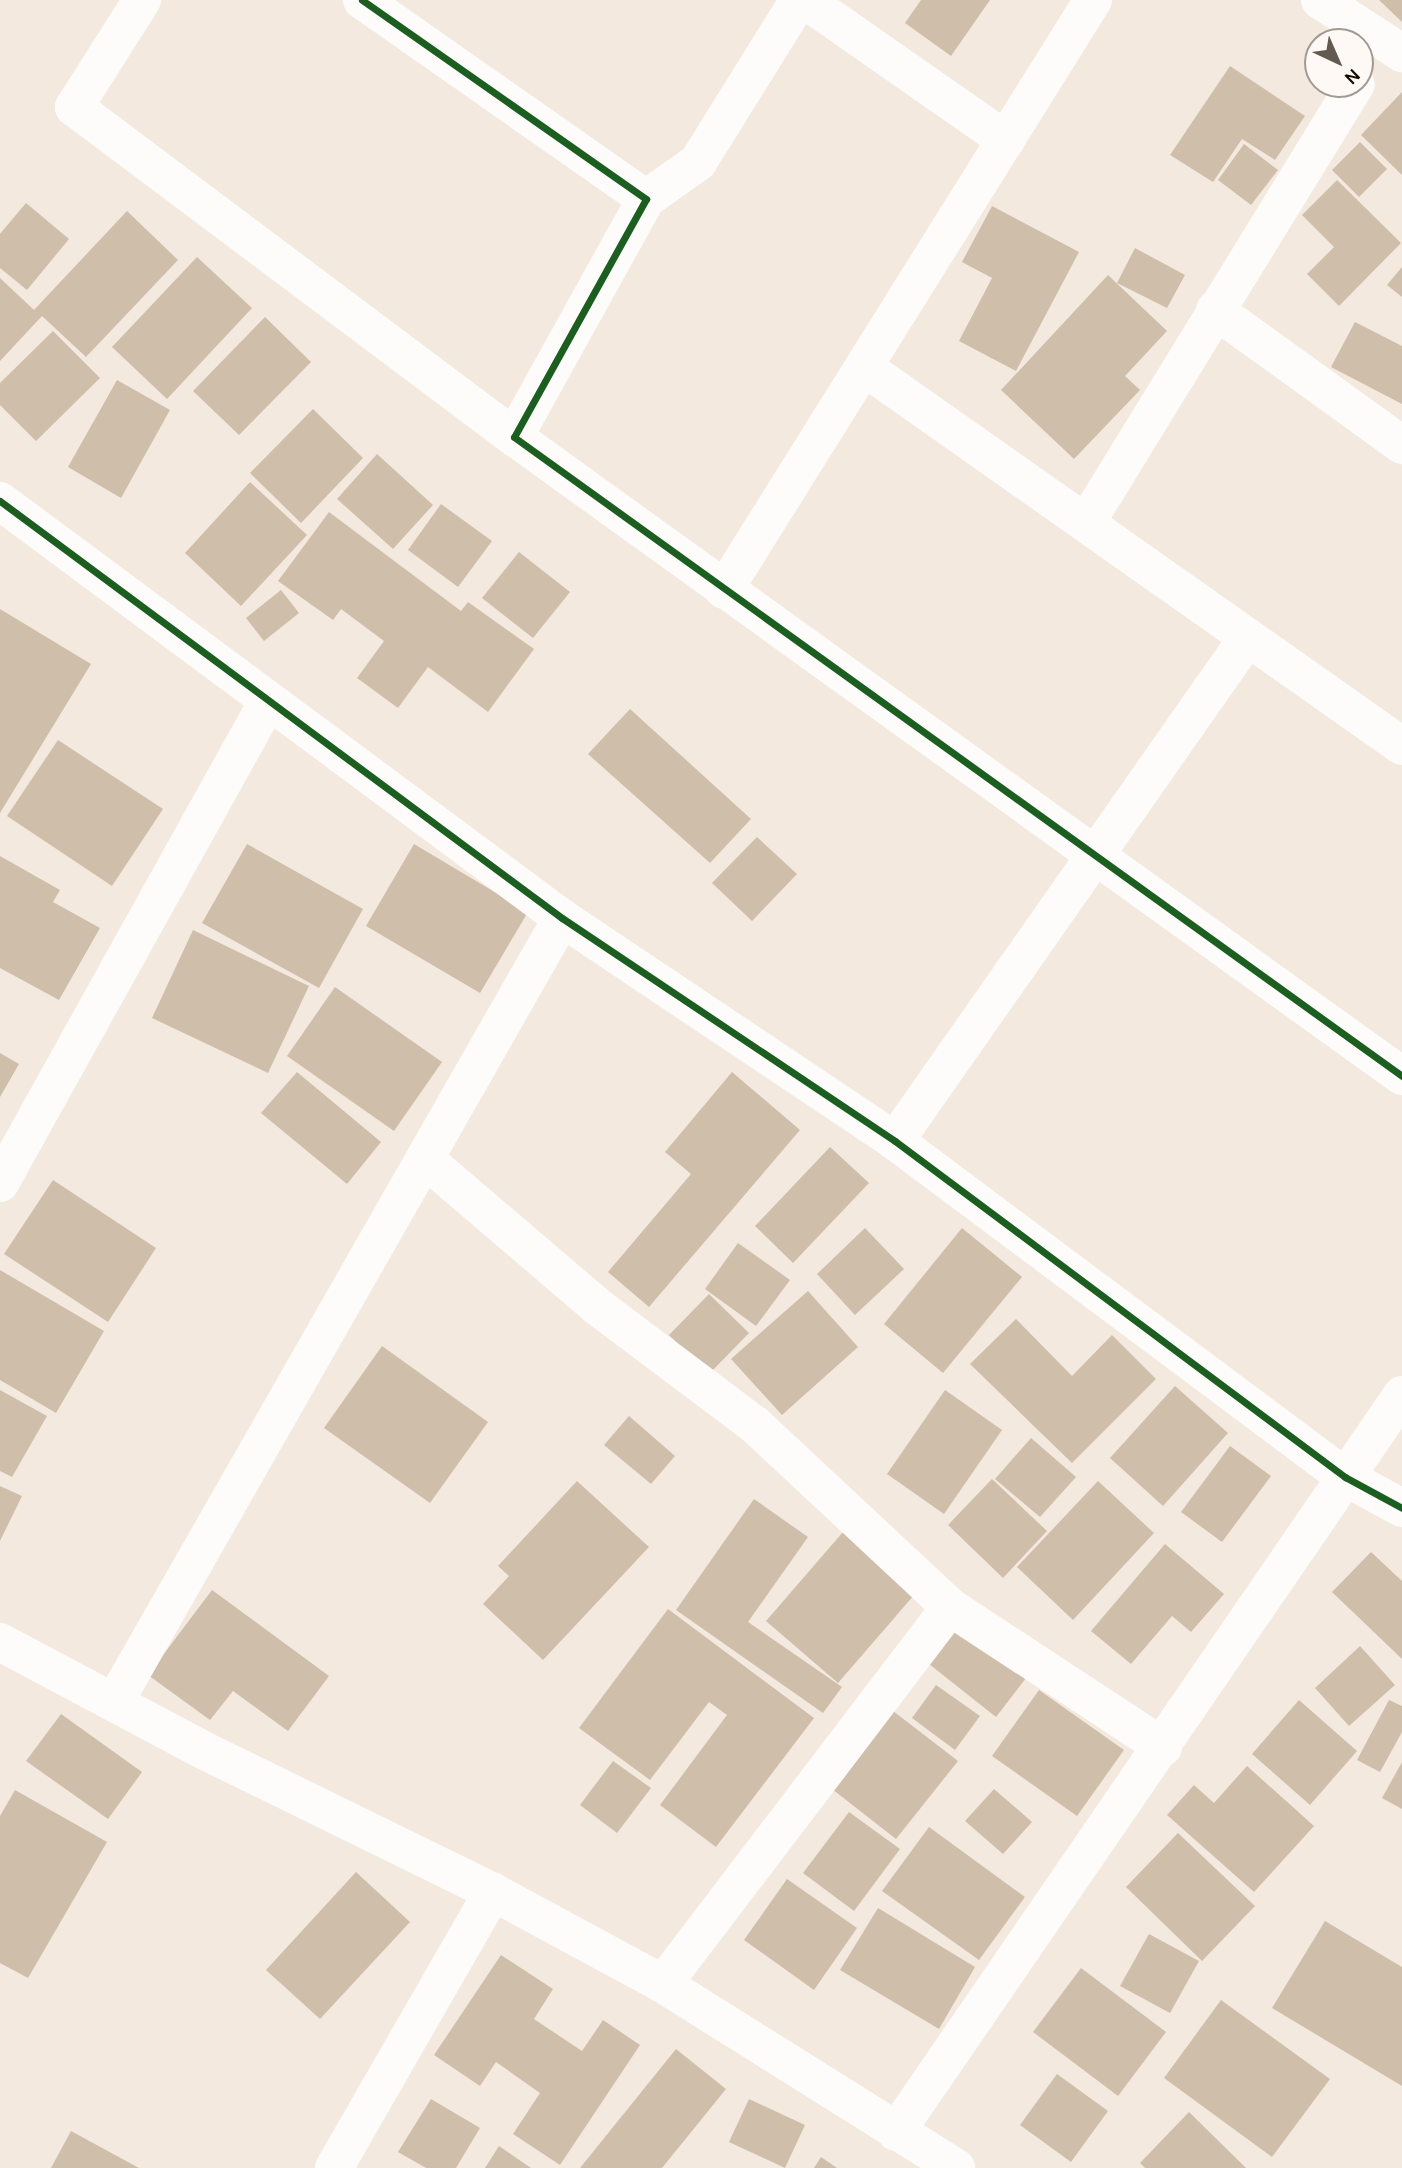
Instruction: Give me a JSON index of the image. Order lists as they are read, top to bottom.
{
  "north": "bottom right"
}
